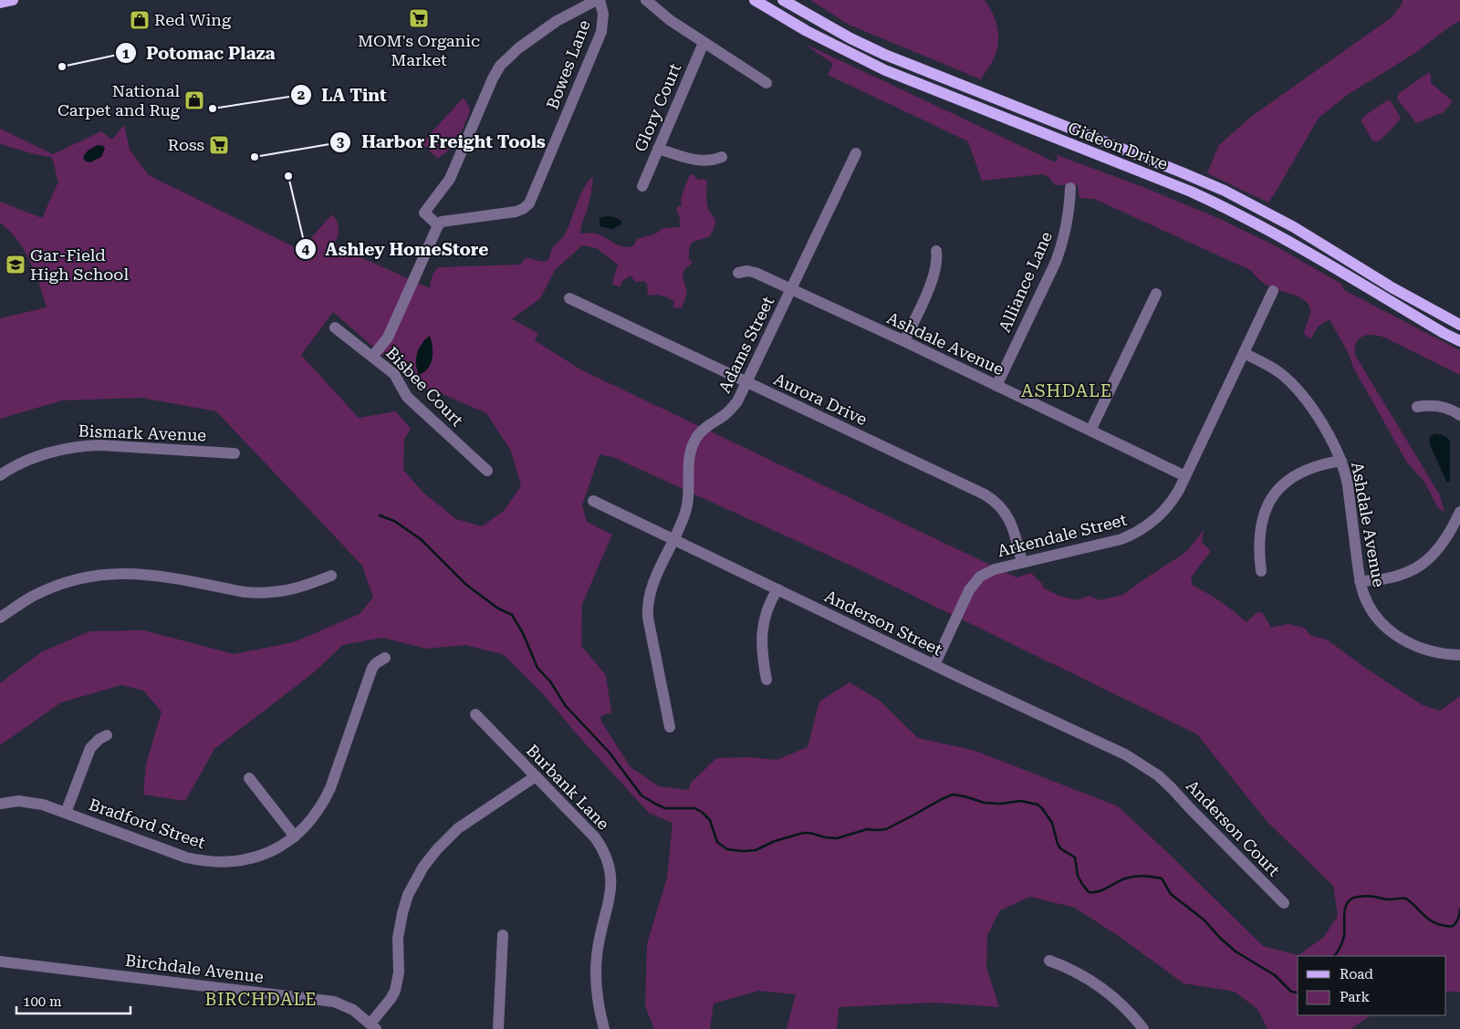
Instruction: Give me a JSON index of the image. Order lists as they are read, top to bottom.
{
  "streets": {
    "main road": ["Gideon Drive"],
    "street": [
      "Bowes Lane",
      "Glory Court",
      "Alliance Lane",
      "Ashdale Avenue",
      "Adams Street",
      "Bisbee Court",
      "Aurora Drive",
      "Bismark Avenue",
      "Arkendale Street",
      "Anderson Street",
      "Burbank Lane",
      "Bradford Street",
      "Anderson Court",
      "Birchdale Avenue"
    ]
  },
  "crossings": [
    ["Alliance Lane", "Ashdale Avenue"],
    ["Ashdale Avenue", "Adams Street"],
    ["Ashdale Avenue", "Arkendale Street"],
    ["Adams Street", "Aurora Drive"],
    ["Adams Street", "Anderson Street"],
    ["Aurora Drive", "Arkendale Street"],
    ["Arkendale Street", "Anderson Street"],
    ["Anderson Street", "Anderson Court"]
  ],
  "districts": ["ASHDALE", "BIRCHDALE"],
  "places": {
    "supermarket": ["MOM's Organic Market", "Ross"],
    "shop": ["Red Wing", "National Carpet and Rug"],
    "other": [
      "Potomac Plaza",
      "LA Tint",
      "Harbor Freight Tools",
      "Ashley HomeStore"
    ],
    "school or university": ["Gar-Field High School"]
  },
  "legend": ["Road", "Park"],
  "scale_bar": "100 m"
}
